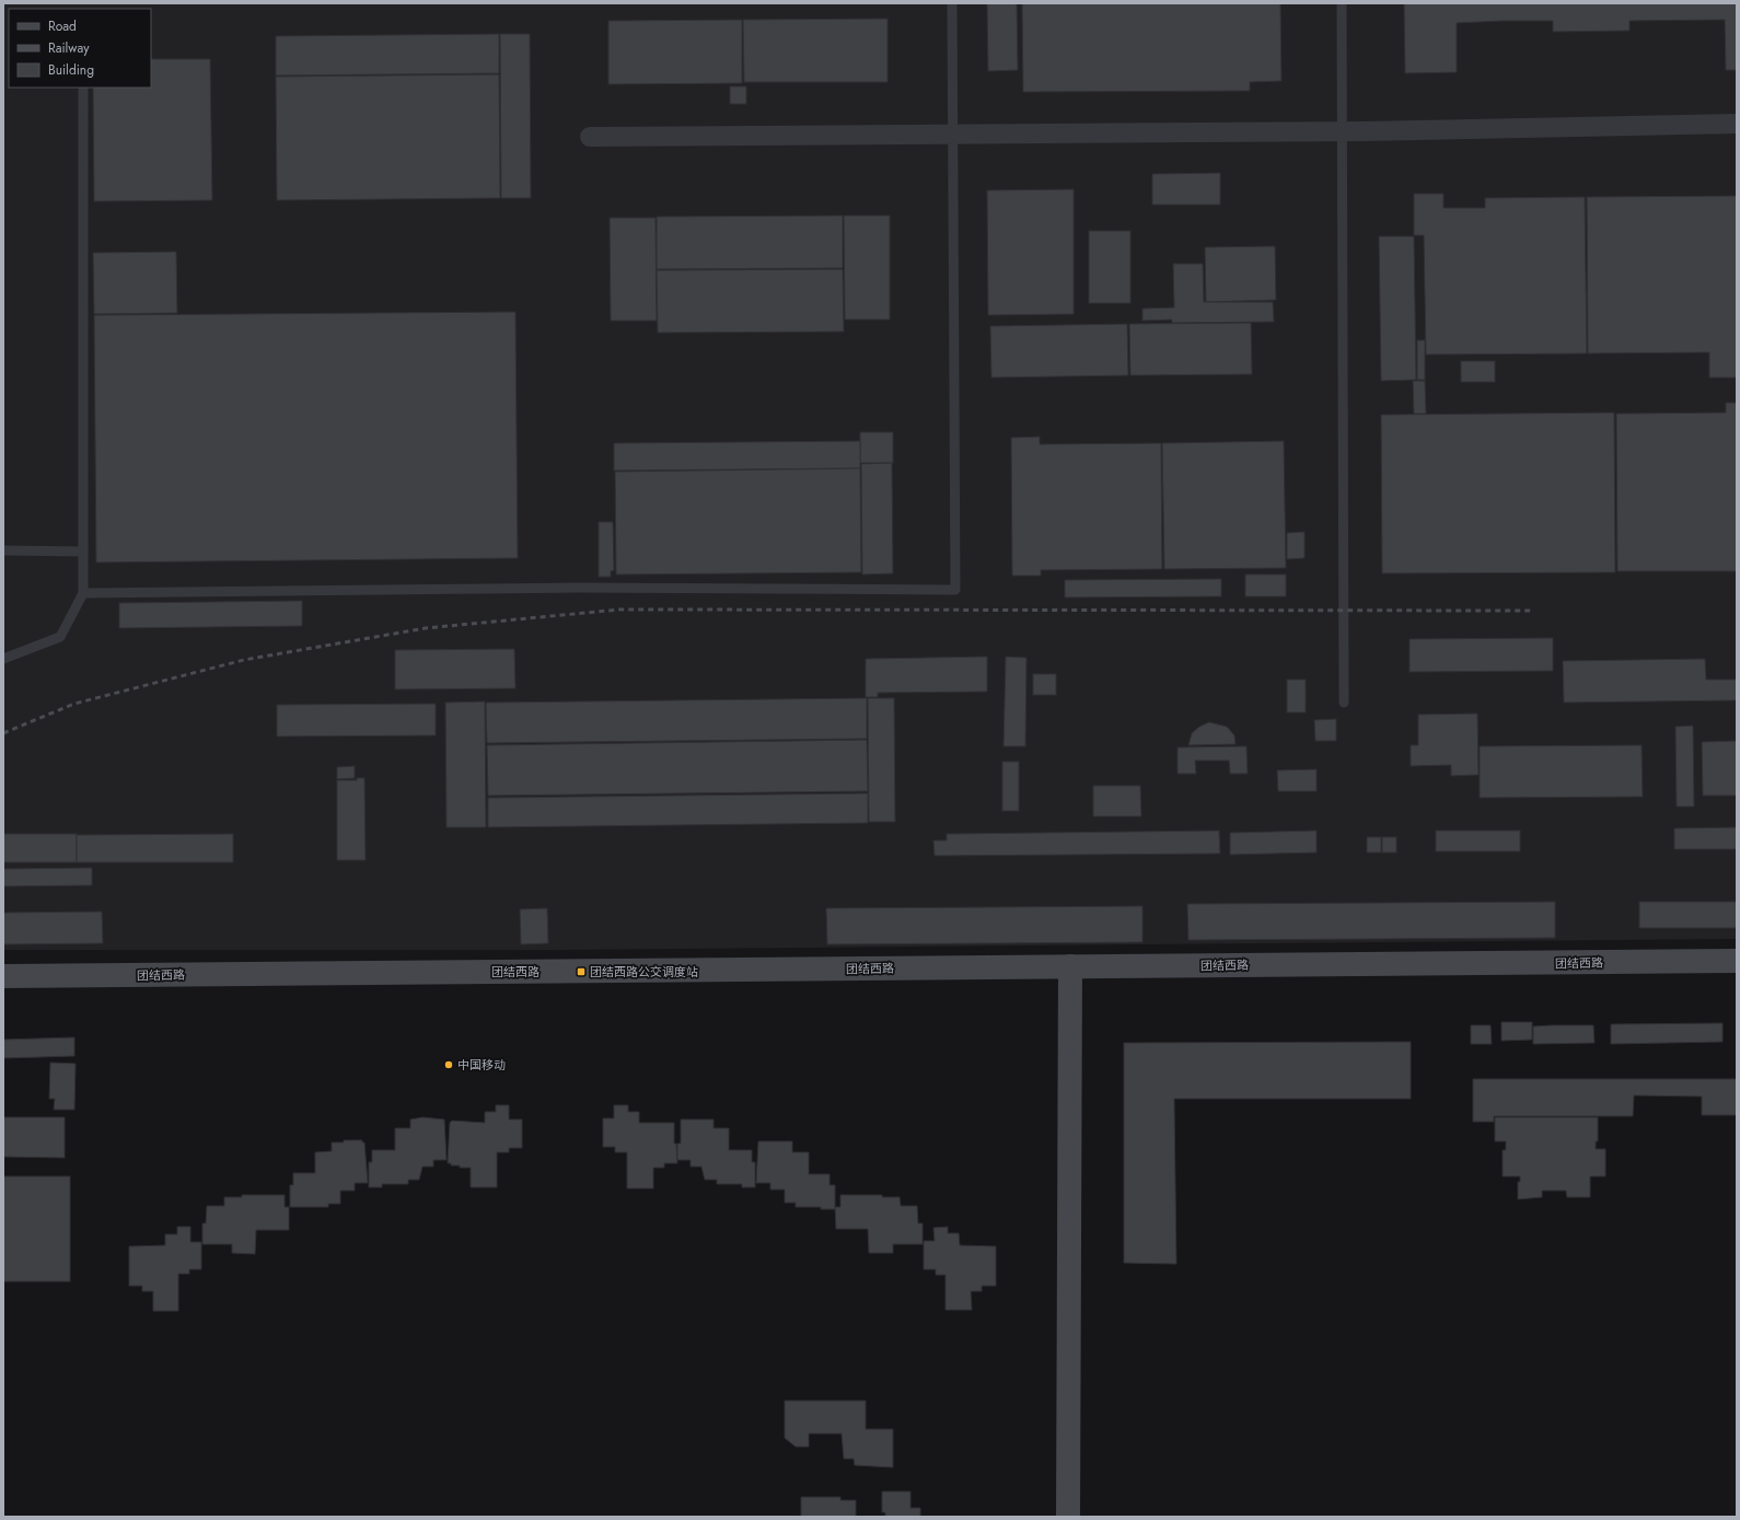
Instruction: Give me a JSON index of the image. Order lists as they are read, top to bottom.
{
  "streets": {
    "street": ["团结西路"]
  },
  "places": {
    "transit": ["团结西路公交调度站"],
    "other": ["中国移动"]
  },
  "legend": ["Road", "Railway", "Building"]
}
